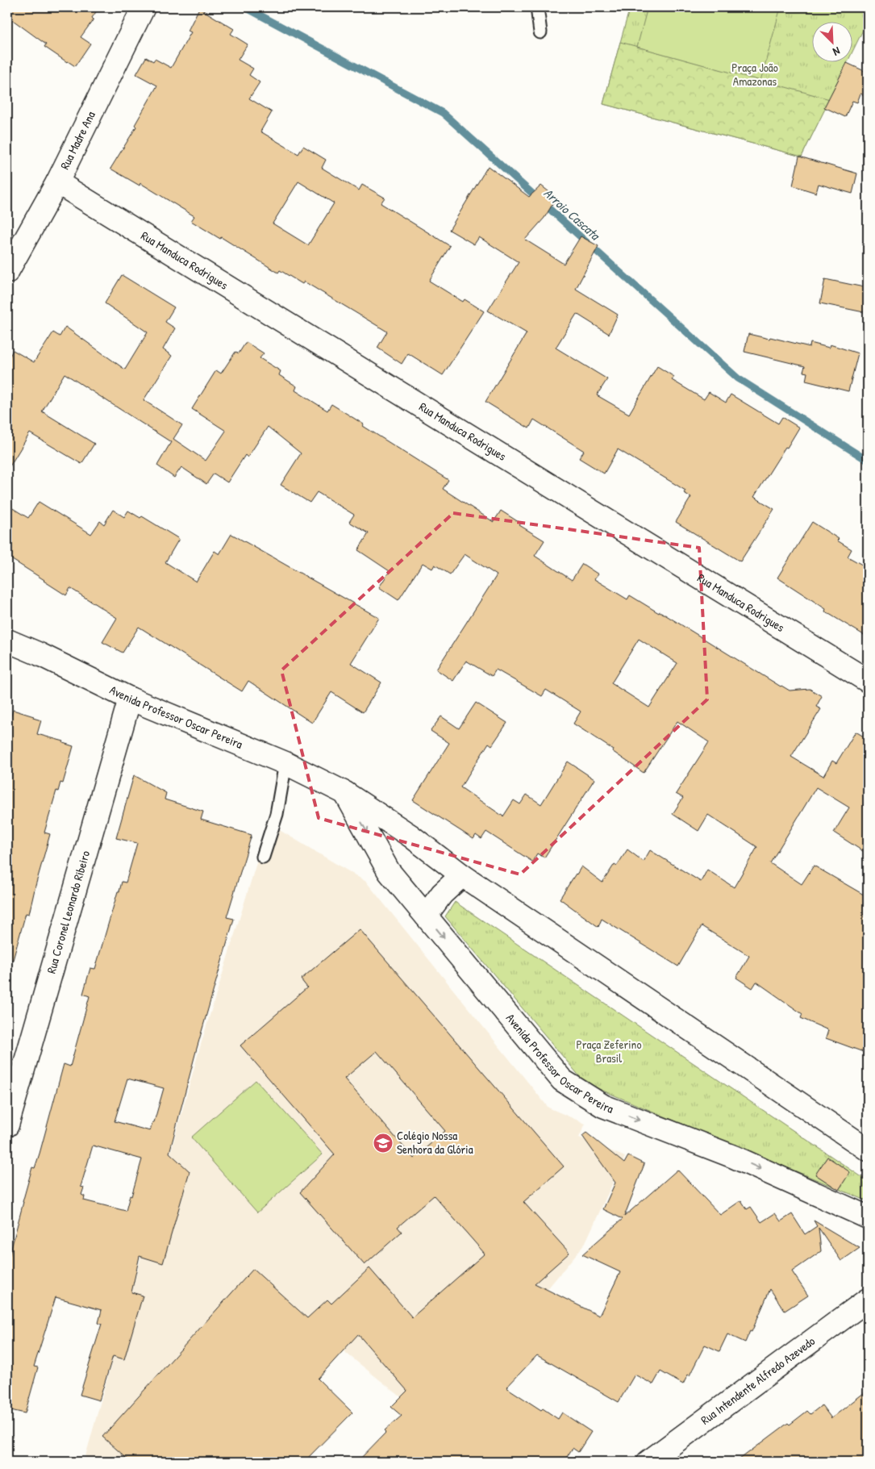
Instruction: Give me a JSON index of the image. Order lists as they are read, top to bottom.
{
  "streets": {
    "street": [
      "Rua Madre Ana",
      "Rua Manduca Rodrigues",
      "Avenida Professor Oscar Pereira",
      "Rua Coronel Leonardo Ribeiro",
      "Rua Intendente Alfredo Azevedo"
    ]
  },
  "crossings": [
    ["Rua Madre Ana", "Rua Manduca Rodrigues"],
    ["Avenida Professor Oscar Pereira", "Rua Coronel Leonardo Ribeiro"]
  ],
  "water": ["Arroio Cascata"],
  "parks": ["Praça João Amazonas", "Praça Zeferino Brasil"],
  "places": {
    "school or university": ["Colégio Nossa Senhora da Glória"]
  },
  "north": "bottom right"
}
